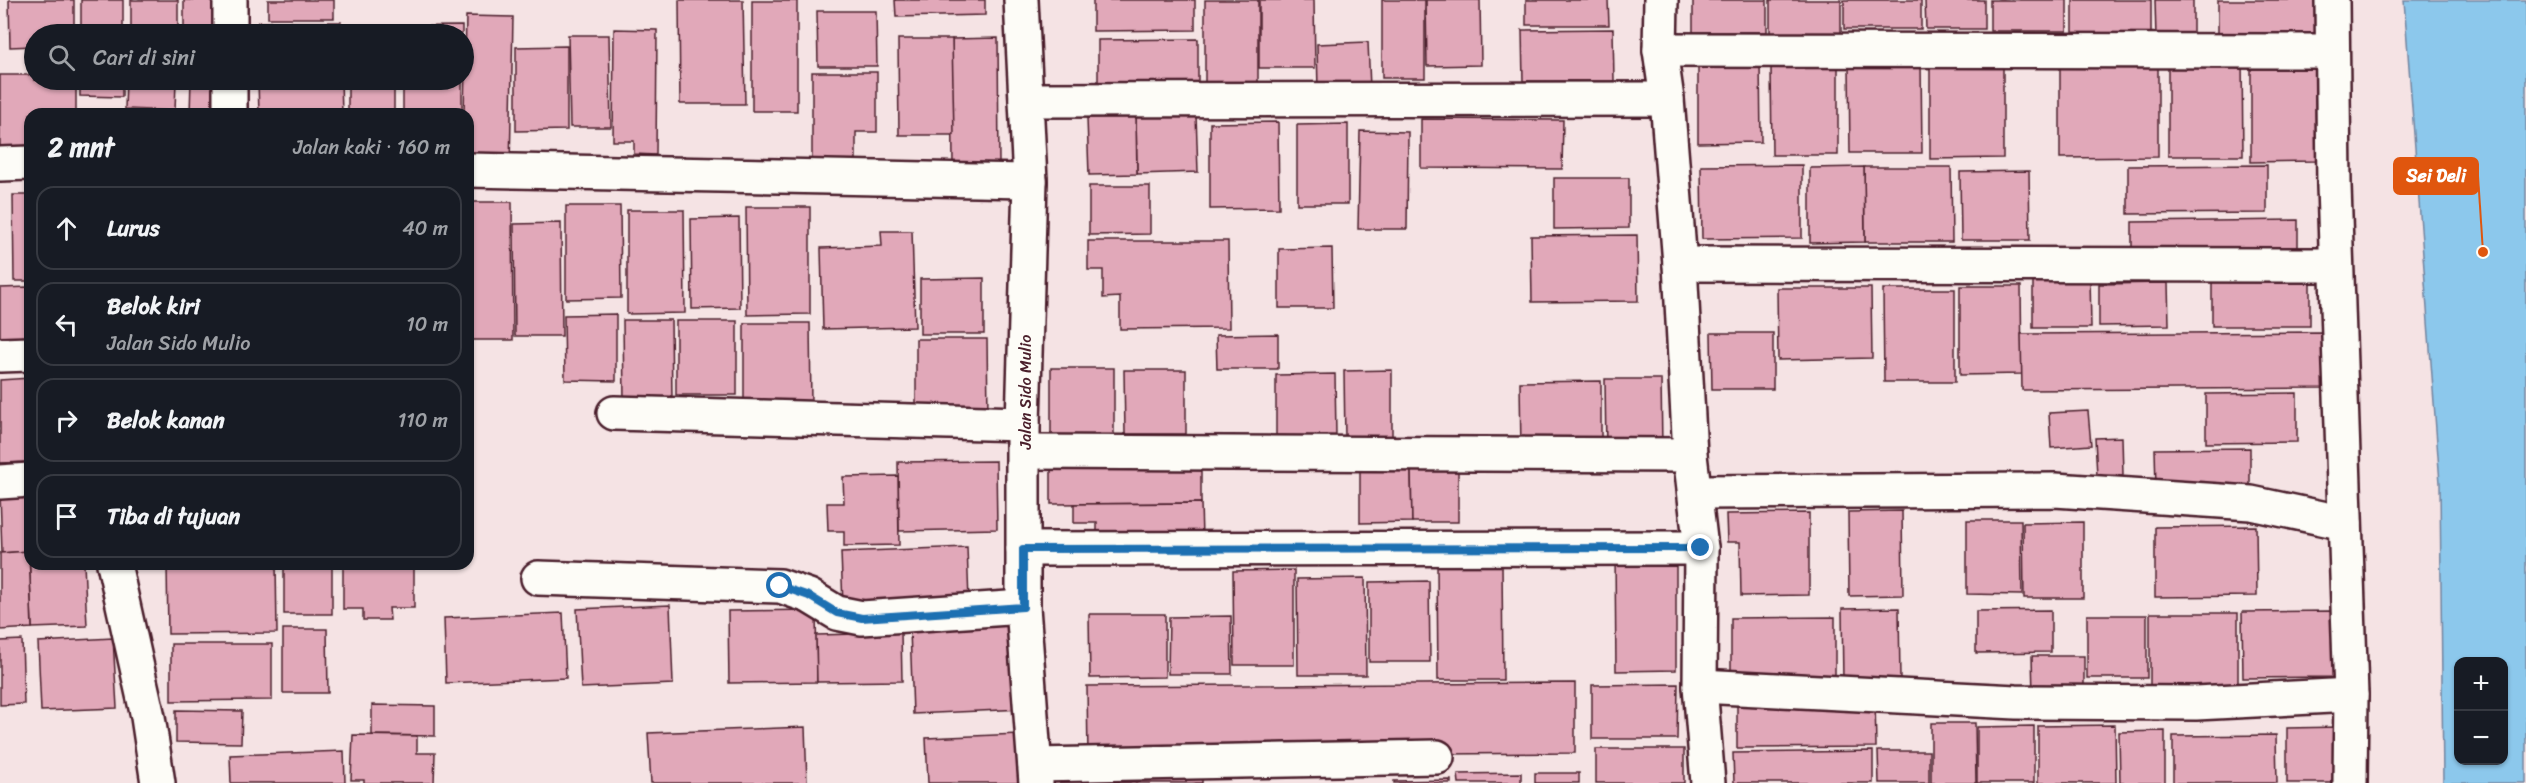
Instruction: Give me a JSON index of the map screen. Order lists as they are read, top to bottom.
{
  "streets": {
    "street": ["Jalan Sido Mulio"]
  },
  "places": ["Sei Deli"],
  "page": {
    "search": "Cari di sini",
    "heading": ["2 mnt", "Jalan kaki · 160 m"],
    "list": [
      ["Lurus", "40 m"],
      ["Belok kiri", "Jalan Sido Mulio", "10 m"],
      ["Belok kanan", "110 m"],
      "Tiba di tujuan"
    ],
    "map_buttons": ["+", "−"]
  }
}
